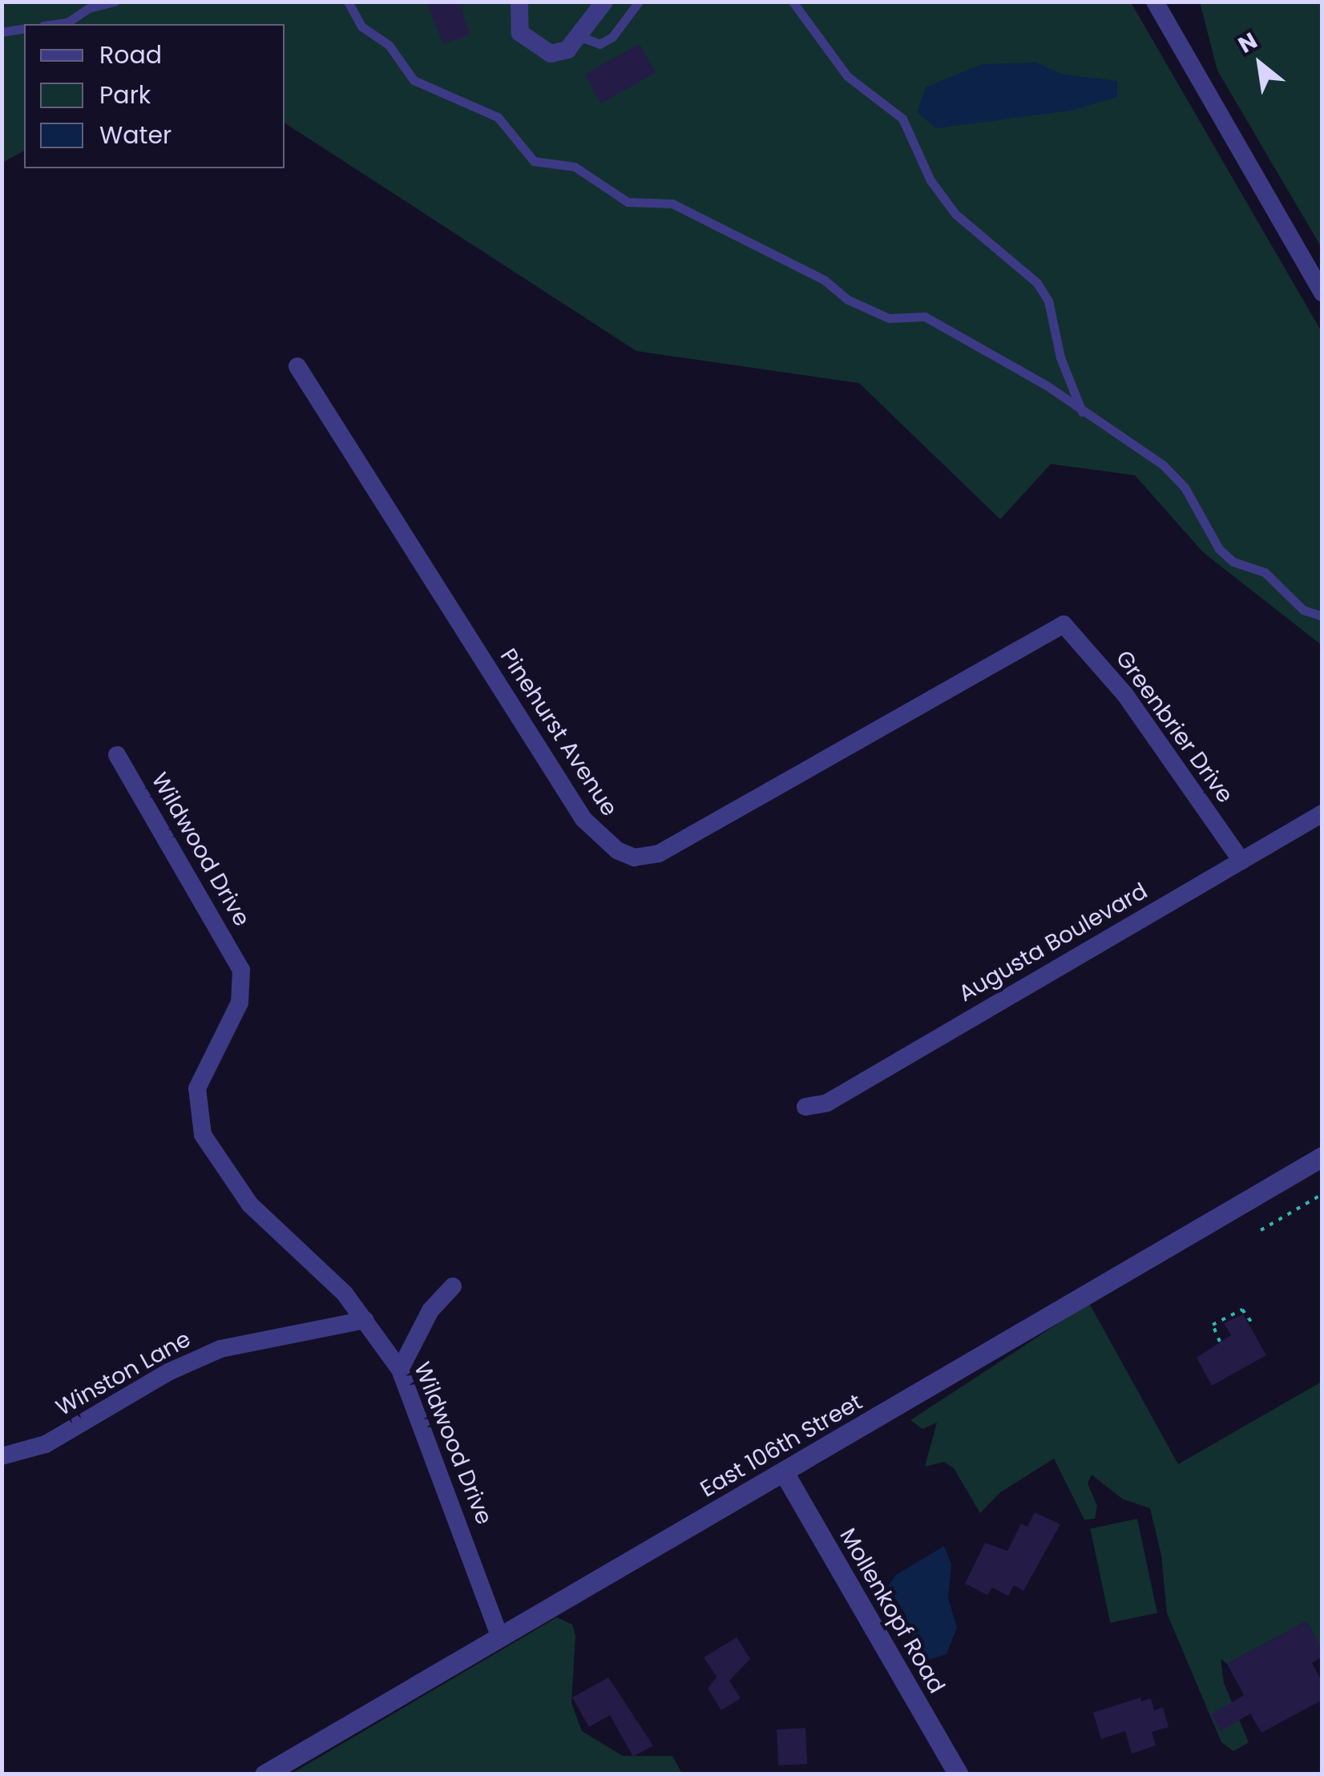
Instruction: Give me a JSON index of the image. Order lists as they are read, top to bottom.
{
  "streets": {
    "street": [
      "Greenbrier Drive",
      "Pinehurst Avenue",
      "Wildwood Drive",
      "Augusta Boulevard",
      "Winston Lane",
      "East 106th Street",
      "Mollenkopf Road"
    ]
  },
  "crossings": [
    ["Greenbrier Drive", "Pinehurst Avenue"],
    ["Greenbrier Drive", "Augusta Boulevard"],
    ["Wildwood Drive", "Winston Lane"],
    ["Wildwood Drive", "East 106th Street"],
    ["East 106th Street", "Mollenkopf Road"]
  ],
  "legend": ["Road", "Park", "Water"],
  "north": "top left"
}
